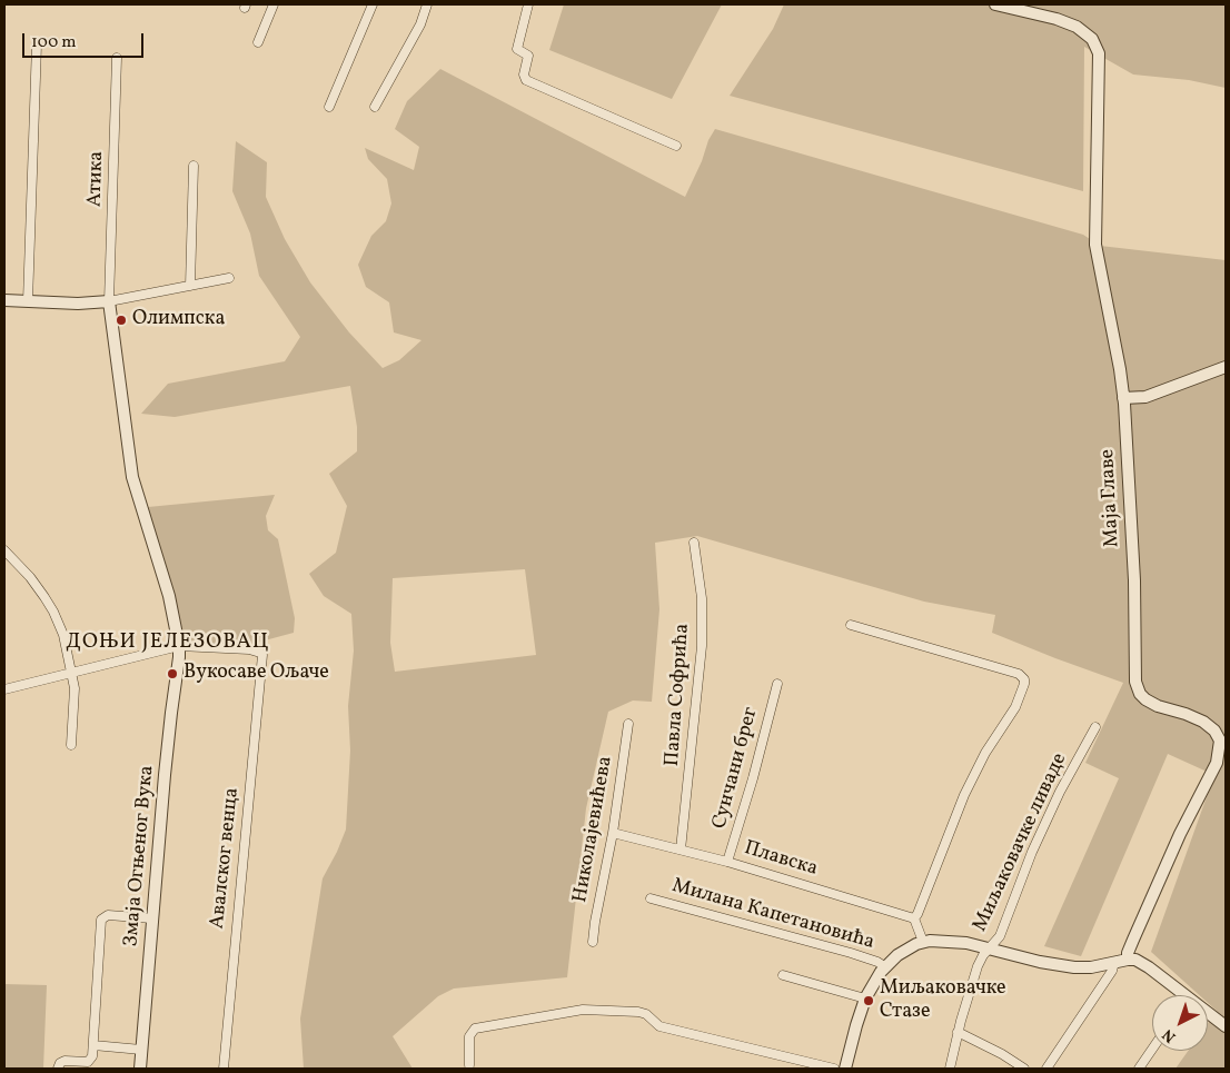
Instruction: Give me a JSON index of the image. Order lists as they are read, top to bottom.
{
  "streets": {
    "street": [
      "Атика",
      "Маја Главе",
      "Павла Софрића",
      "Сунчани брег",
      "Николајевићева",
      "Миљаковачке ливаде",
      "Змаја Огњеног Вука",
      "Авалског венца",
      "Плавска",
      "Милана Капетановића"
    ]
  },
  "crossings": [
    ["Павла Софрића", "Плавска"],
    ["Сунчани брег", "Плавска"],
    ["Николајевићева", "Плавска"],
    ["Змаја Огњеног Вука", "Авалског венца"]
  ],
  "districts": ["ДОЊИ ЈЕЛЕЗОВАЦ"],
  "places": ["Олимпска", "Вукосаве Ољаче", "Миљаковачке Стазе"],
  "scale_bar": "100 m",
  "north": "bottom left"
}
